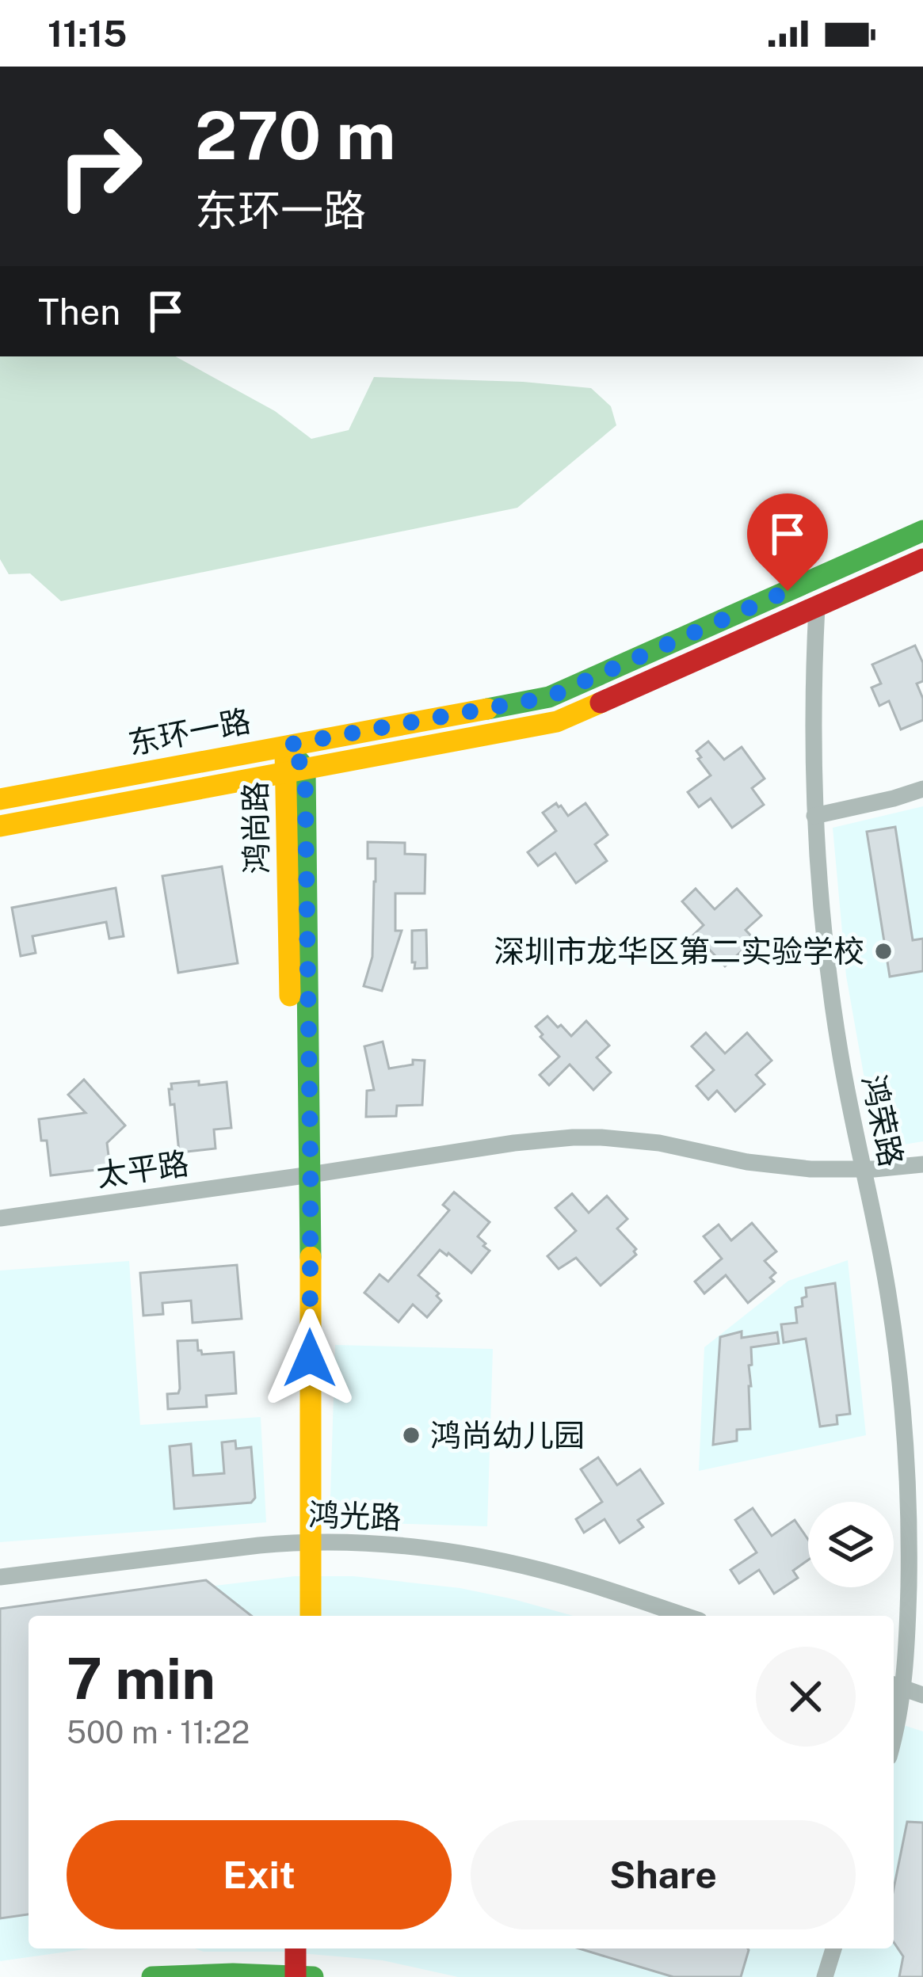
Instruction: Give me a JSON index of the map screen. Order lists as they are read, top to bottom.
{
  "streets": {
    "main road": ["东环一路", "鸿尚路"],
    "street": ["鸿荣路", "太平路", "鸿光路"]
  },
  "crossings": [
    ["东环一路", "鸿尚路"],
    ["东环一路", "鸿荣路"],
    ["鸿尚路", "太平路"],
    ["鸿尚路", "鸿光路"],
    ["鸿荣路", "太平路"]
  ],
  "places": ["深圳市龙华区第二实验学校", "鸿尚幼儿园"],
  "page": {
    "status": "11:15",
    "turn": ["270 m", "东环一路"],
    "then": "Then",
    "heading": ["7 min", "500 m · 11:22"],
    "buttons": ["Exit", "Share"]
  }
}
